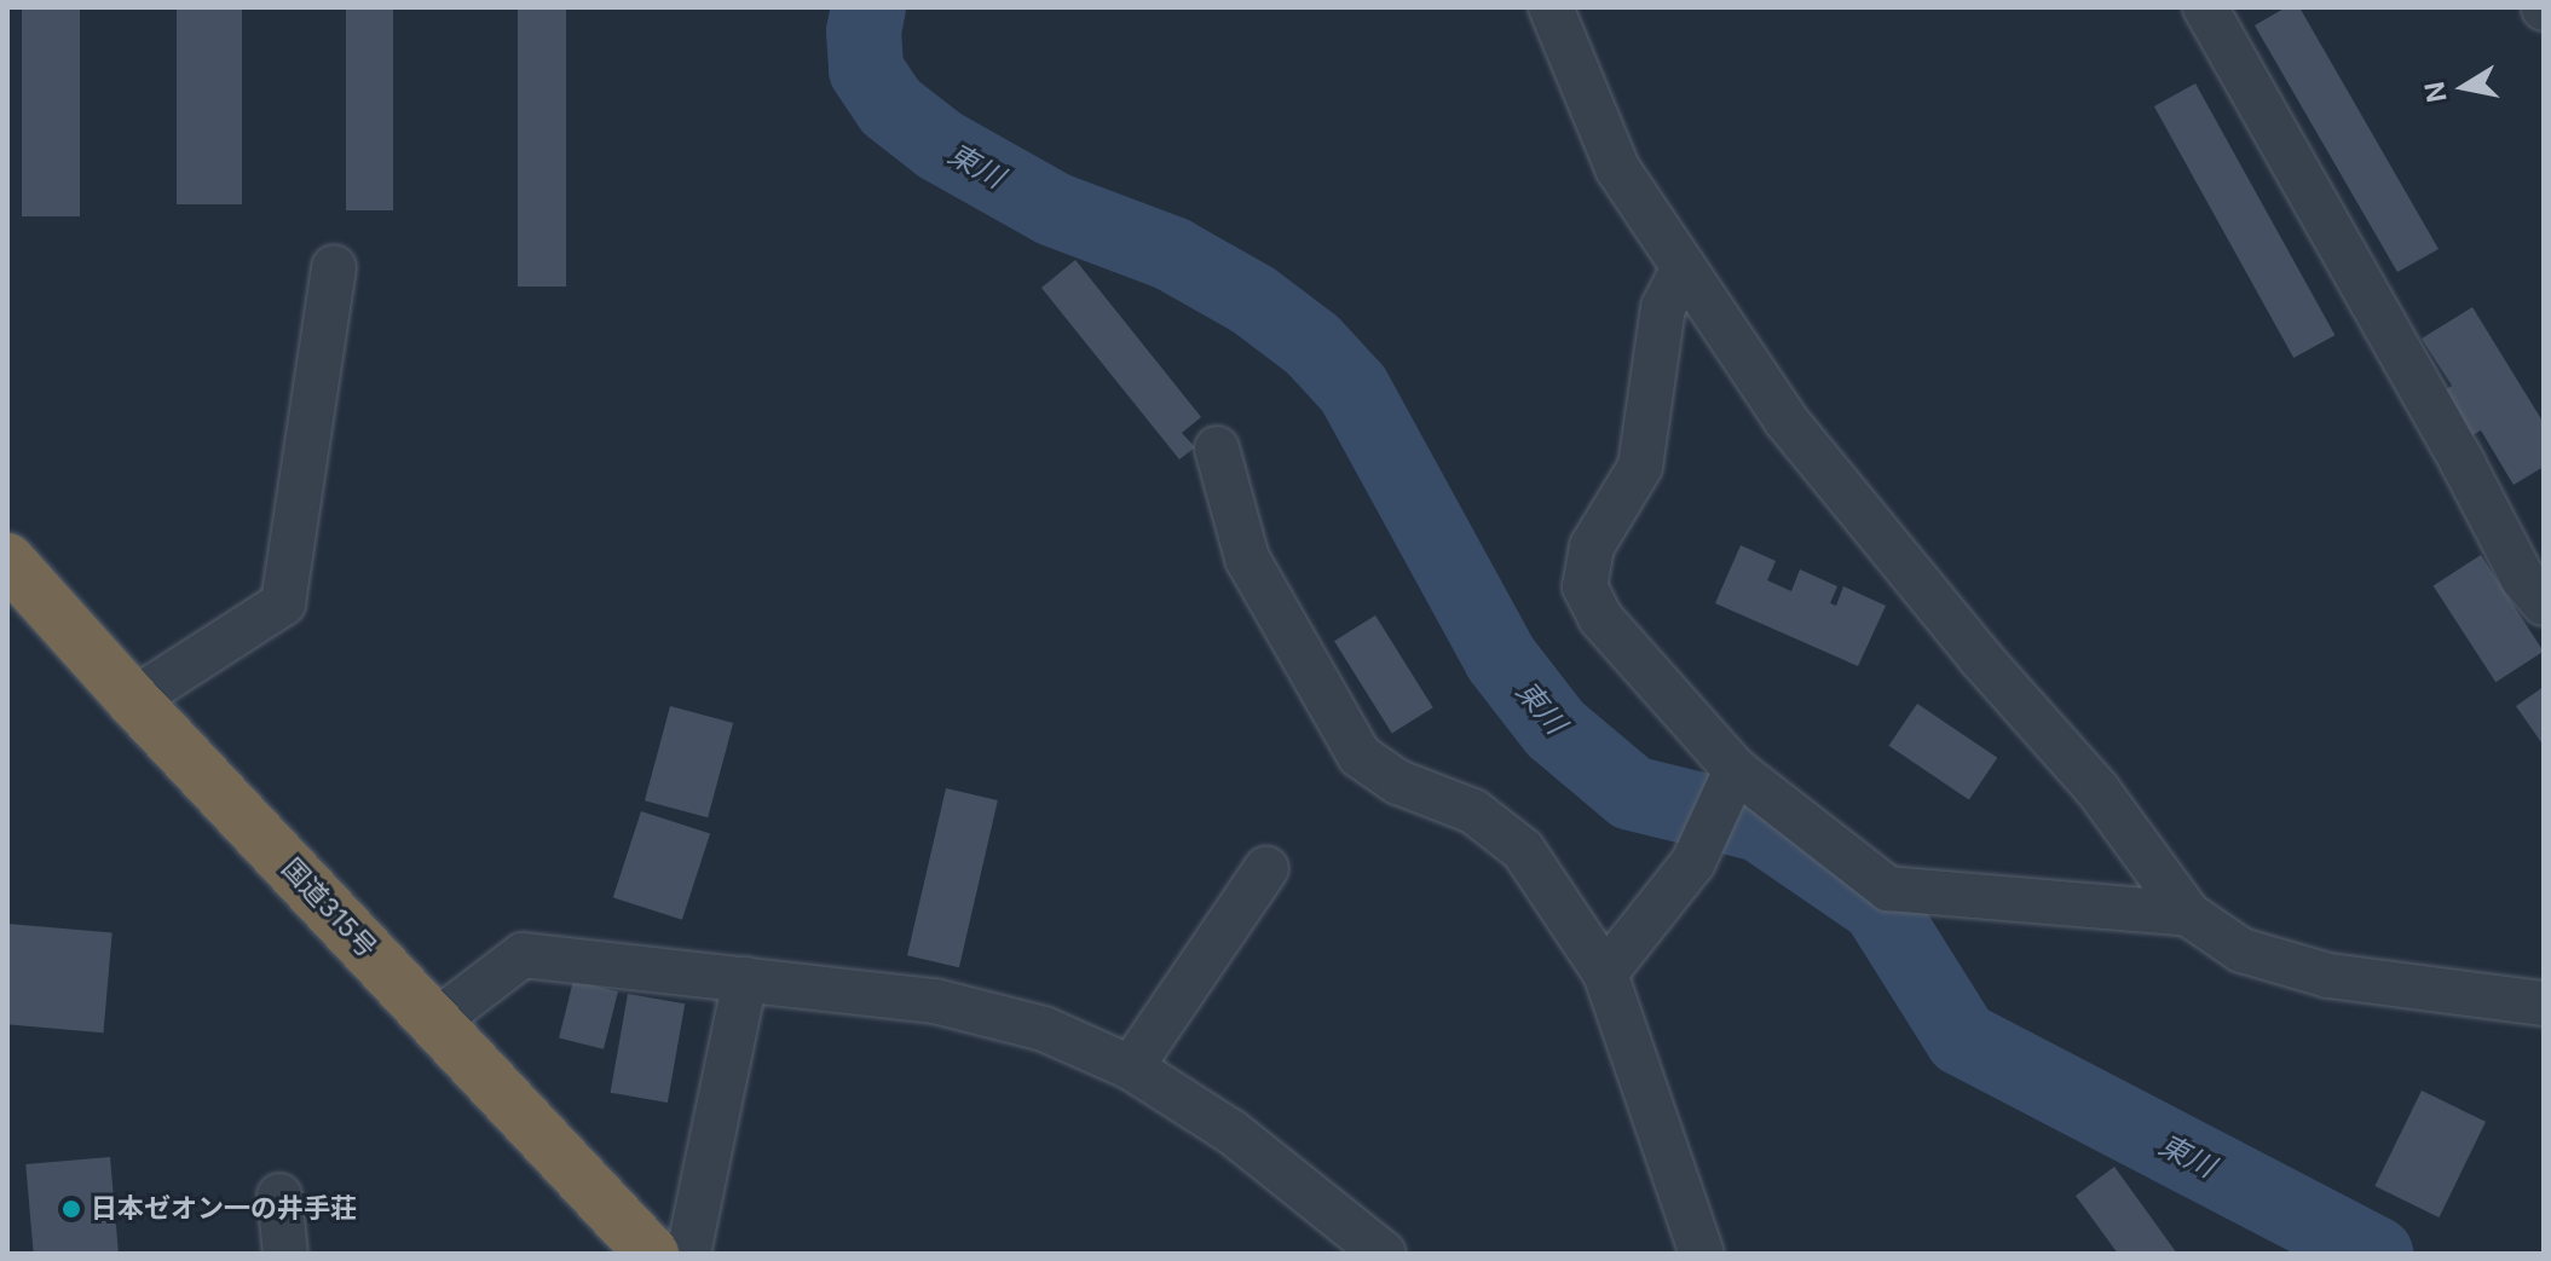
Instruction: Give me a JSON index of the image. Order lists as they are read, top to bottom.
{
  "streets": {
    "highway": ["国道315号"]
  },
  "water": ["東川"],
  "places": ["日本ゼオン一の井手荘"],
  "north": "left"
}
